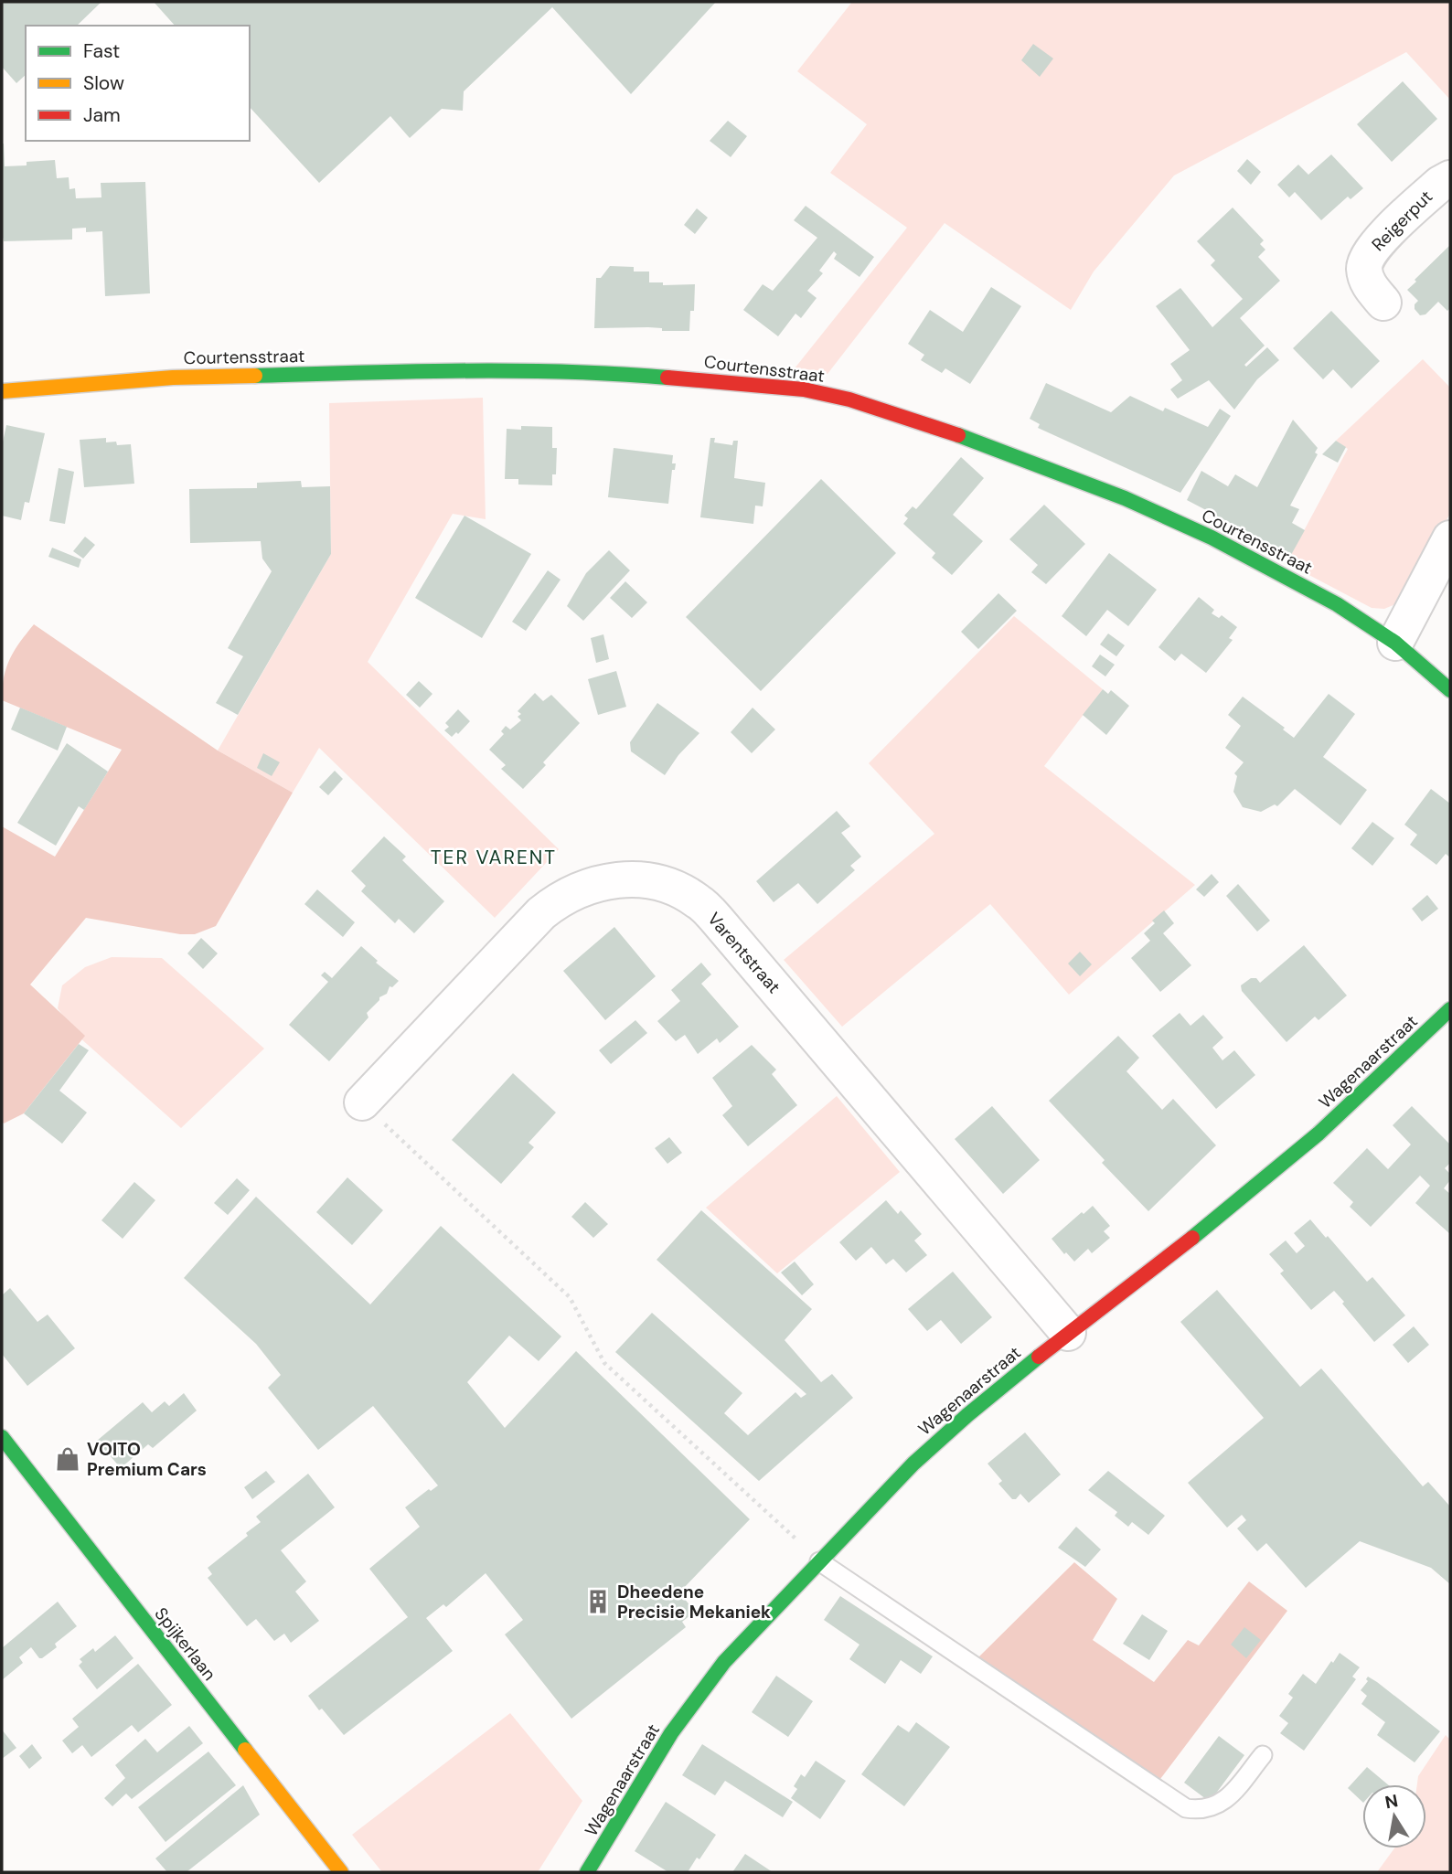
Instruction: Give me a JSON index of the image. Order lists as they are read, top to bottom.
{
  "streets": {
    "street": [
      "Reigerput",
      "Courtensstraat",
      "Varentstraat",
      "Wagenaarstraat",
      "Spijkerlaan"
    ]
  },
  "crossings": [
    ["Varentstraat", "Wagenaarstraat"]
  ],
  "districts": ["TER VARENT"],
  "places": {
    "shop": ["VOITO Premium Cars"],
    "building": ["Dheedene Precisie Mekaniek"]
  },
  "legend": ["Fast", "Slow", "Jam"],
  "north": "top"
}
